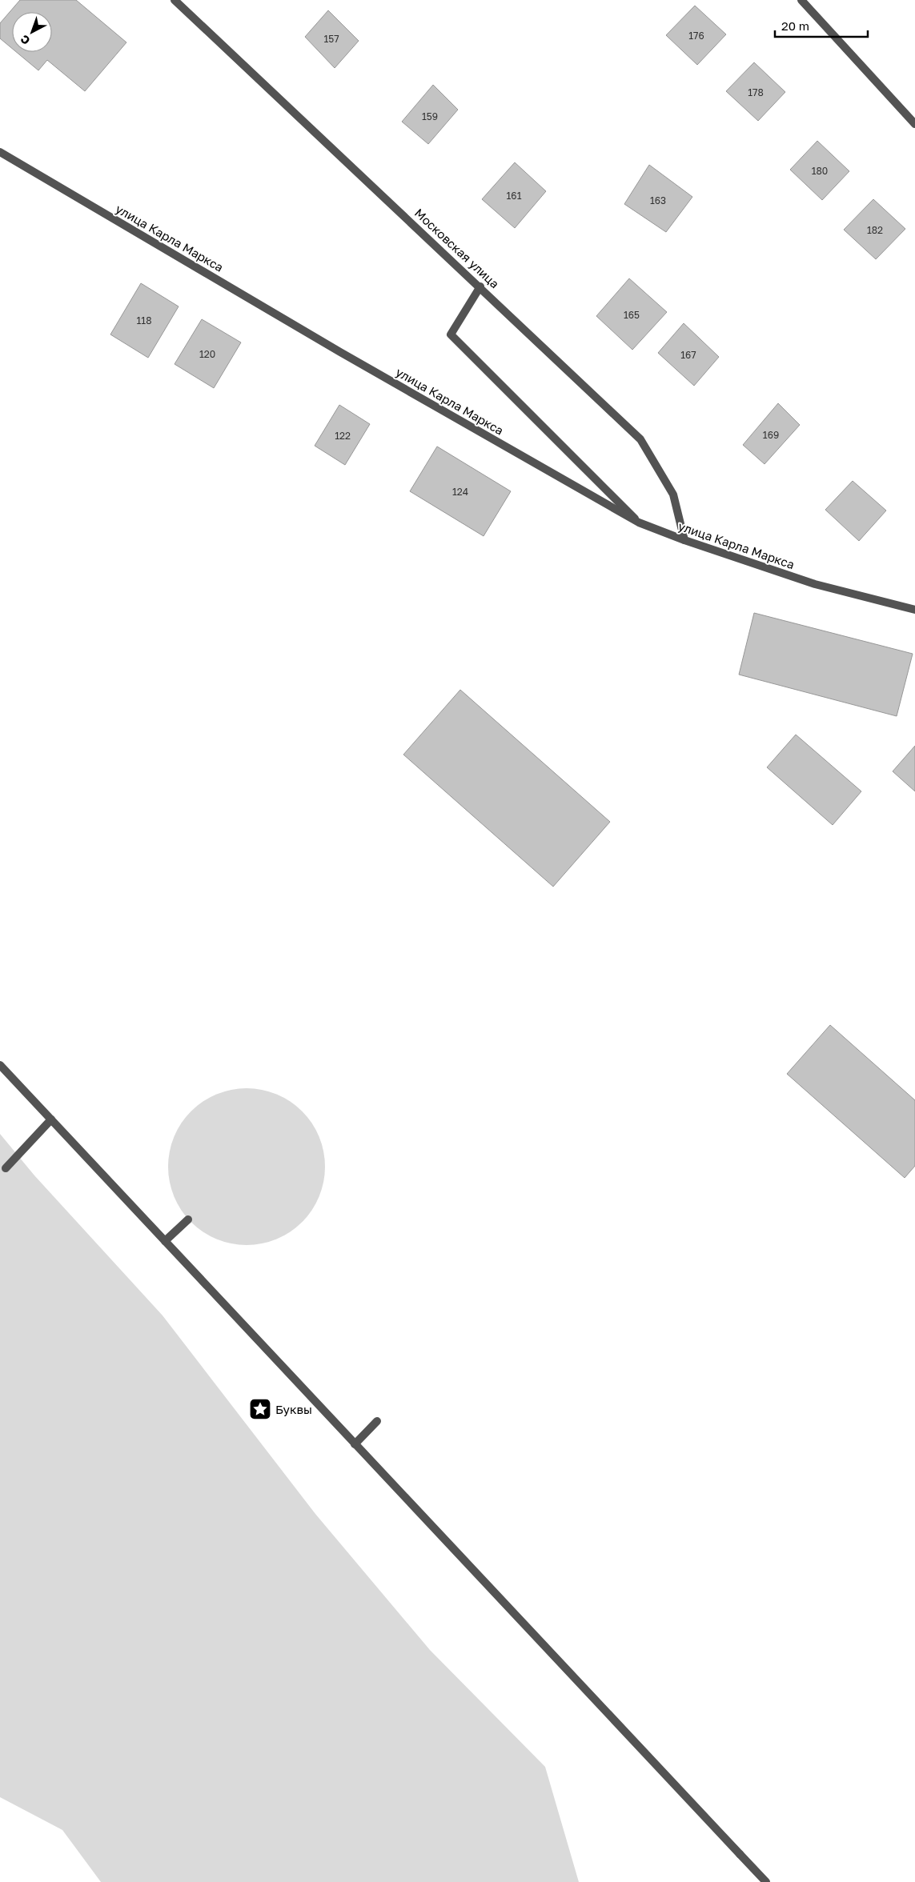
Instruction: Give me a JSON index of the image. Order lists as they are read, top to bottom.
{
  "streets": {
    "street": ["улица Карла Маркса", "Московская улица"]
  },
  "crossings": [
    ["улица Карла Маркса", "Московская улица"]
  ],
  "places": {
    "place": ["Буквы"]
  },
  "house_numbers": [
    "176",
    "157",
    "178",
    "159",
    "180",
    "161",
    "163",
    "182",
    "165",
    "118",
    "120",
    "167",
    "169",
    "122",
    "124"
  ],
  "scale_bar": "20 m",
  "north": "bottom left"
}
